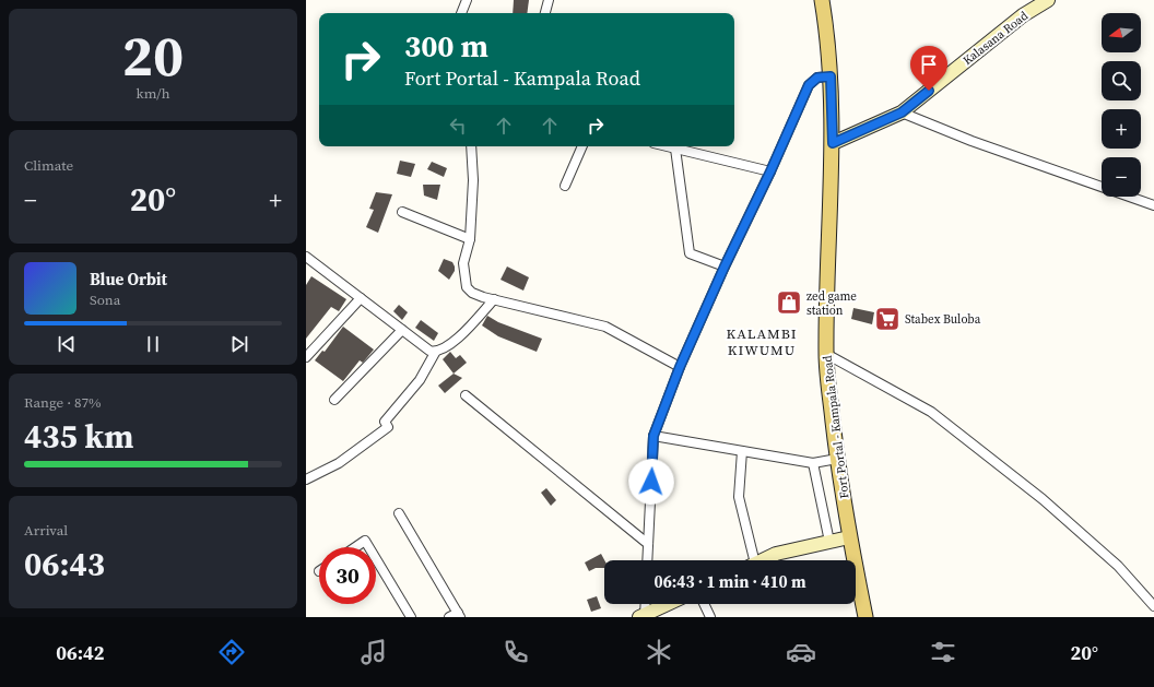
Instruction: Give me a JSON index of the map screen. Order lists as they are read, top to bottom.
{
  "streets": {
    "main road": ["Fort Portal - Kampala Road"],
    "street": ["Kalasana Road"]
  },
  "crossings": [
    ["Kalasana Road", "Fort Portal - Kampala Road"]
  ],
  "districts": ["KALAMBI KIWUMU"],
  "places": {
    "shop": ["zed game station"],
    "supermarket": ["Stabex Buloba"]
  },
  "north": "left",
  "page": {
    "tile": [
      ["20", "km/h"],
      "Climate",
      ["Range · 87%", "435 km"],
      ["Arrival", "06:43"]
    ],
    "map_buttons": ["+", "−"],
    "turn": ["300 m", "Fort Portal - Kampala Road"],
    "heat": ["−", "20°", "+"],
    "song": ["Blue Orbit", "Sona"],
    "limit": "30",
    "trip": "06:43 · 1 min · 410 m",
    "tabs": ["06:42", "20°"]
  }
}
